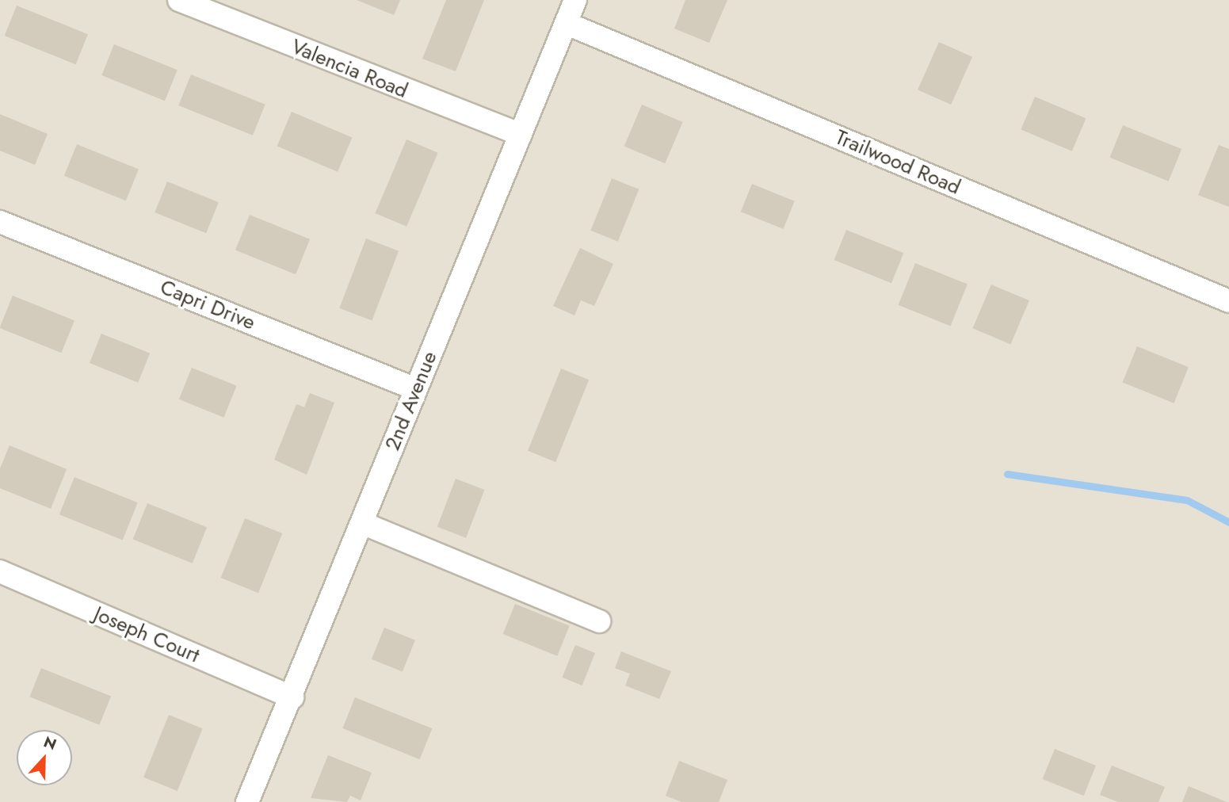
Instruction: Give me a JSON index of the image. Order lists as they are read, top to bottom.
{
  "streets": {
    "street": [
      "Valencia Road",
      "Trailwood Road",
      "Capri Drive",
      "2nd Avenue",
      "Joseph Court"
    ]
  },
  "crossings": [
    ["Valencia Road", "2nd Avenue"],
    ["Trailwood Road", "2nd Avenue"],
    ["Capri Drive", "2nd Avenue"],
    ["2nd Avenue", "Joseph Court"]
  ],
  "north": "top"
}
